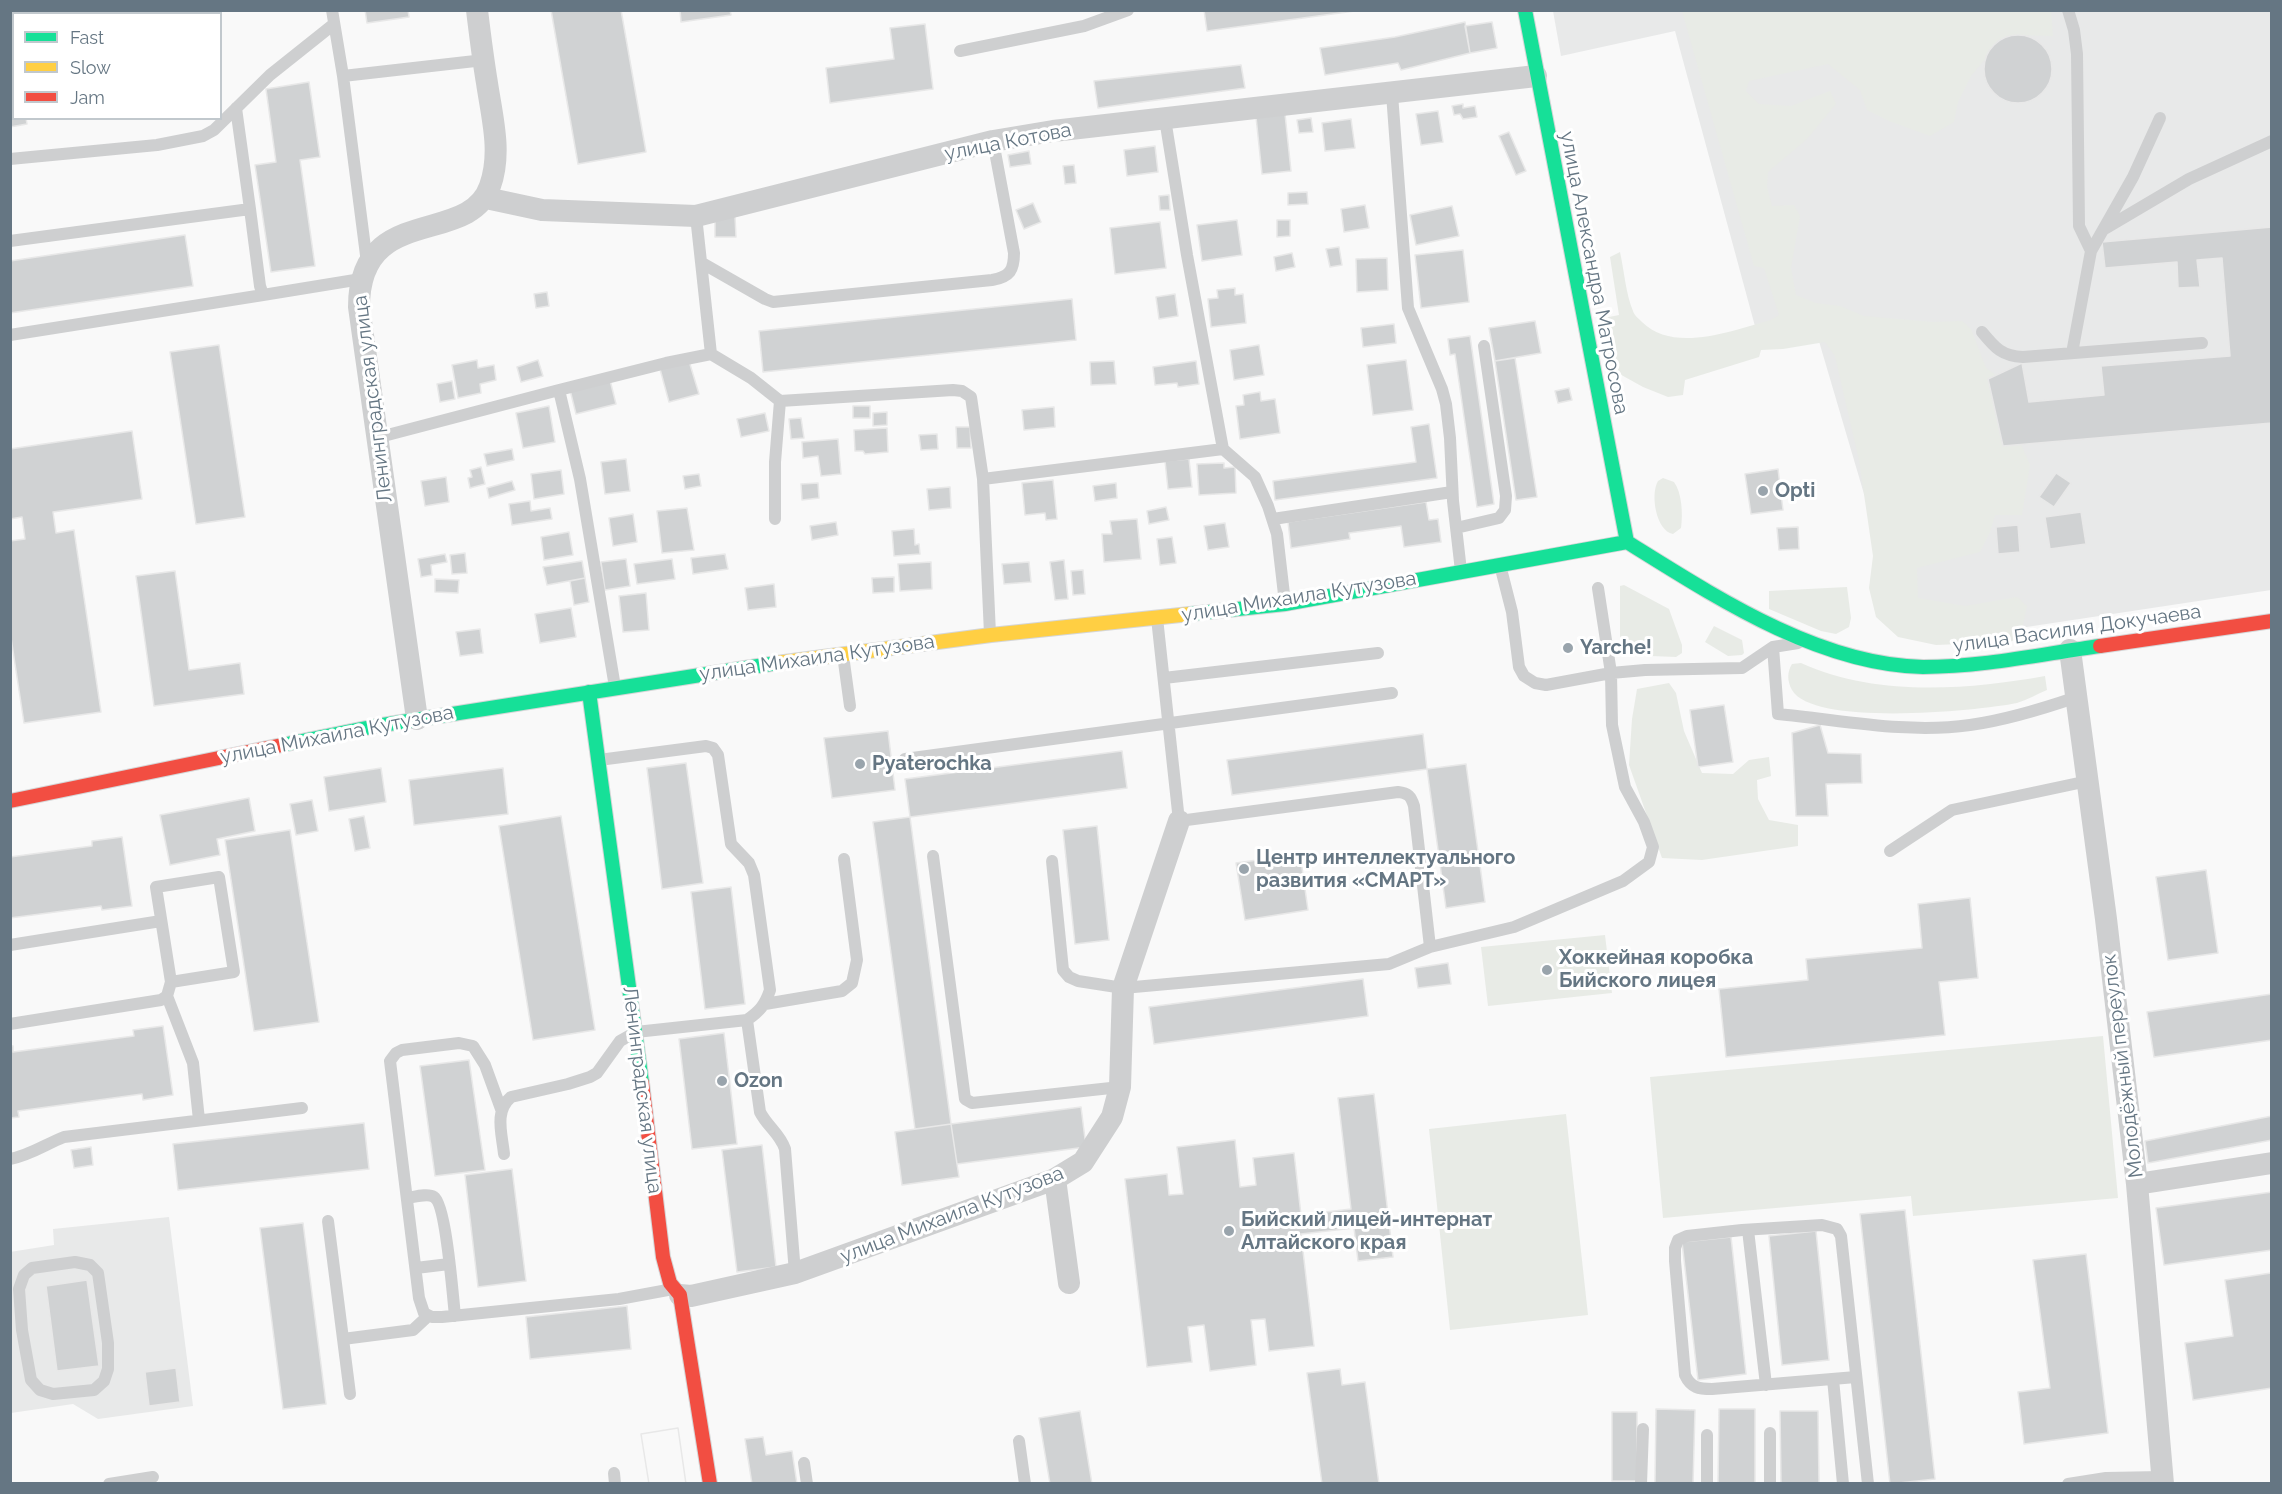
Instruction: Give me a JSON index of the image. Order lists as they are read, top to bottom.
{
  "streets": {
    "street": [
      "улица Котова",
      "улица Александра Матросова",
      "Ленинградская улица",
      "улица Михаила Кутузова",
      "улица Василия Докучаева",
      "Молодёжный переулок"
    ]
  },
  "crossings": [
    ["улица Котова", "улица Александра Матросова"],
    ["улица Александра Матросова", "улица Михаила Кутузова"],
    ["улица Александра Матросова", "улица Василия Докучаева"],
    ["Ленинградская улица", "улица Михаила Кутузова"],
    ["улица Михаила Кутузова", "улица Василия Докучаева"],
    ["улица Василия Докучаева", "Молодёжный переулок"]
  ],
  "places": [
    "Opti",
    "Yarche!",
    "Pyaterochka",
    "Центр интеллектуального развития «СМАРТ»",
    "Хоккейная коробка Бийского лицея",
    "Ozon",
    "Бийский лицей-интернат Алтайского края"
  ],
  "legend": ["Fast", "Slow", "Jam"]
}
